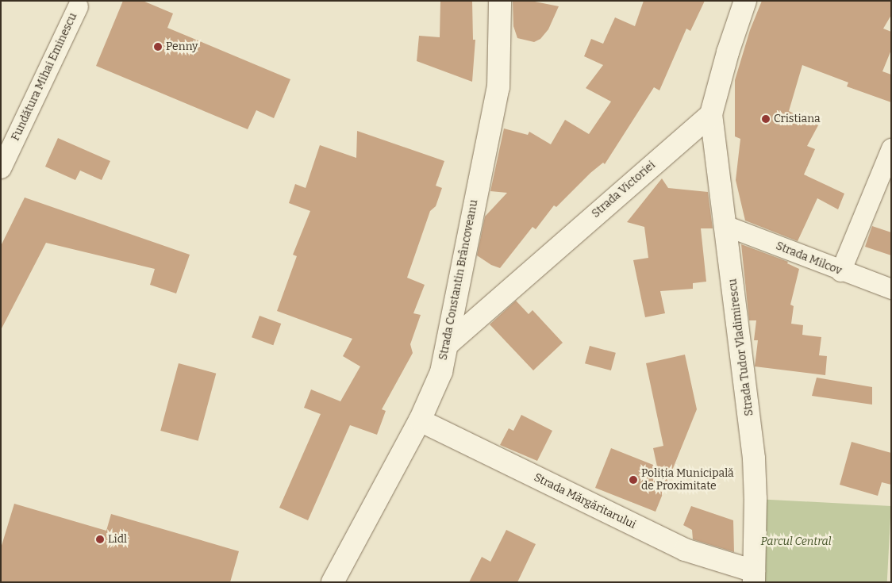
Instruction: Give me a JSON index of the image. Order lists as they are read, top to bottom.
{
  "streets": {
    "street": [
      "Fundătura Mihai Eminescu",
      "Strada Victoriei",
      "Strada Milcov",
      "Strada Constantin Brâncoveanu",
      "Strada Tudor Vladimirescu",
      "Strada Mărgăritarului"
    ]
  },
  "crossings": [
    ["Strada Victoriei", "Strada Constantin Brâncoveanu"],
    ["Strada Victoriei", "Strada Tudor Vladimirescu"],
    ["Strada Milcov", "Strada Tudor Vladimirescu"],
    ["Strada Constantin Brâncoveanu", "Strada Mărgăritarului"],
    ["Strada Tudor Vladimirescu", "Strada Mărgăritarului"]
  ],
  "parks": ["Parcul Central"],
  "places": [
    "Penny",
    "Cristiana",
    "Poliția Municipală de Proximitate",
    "Lidl"
  ]
}
